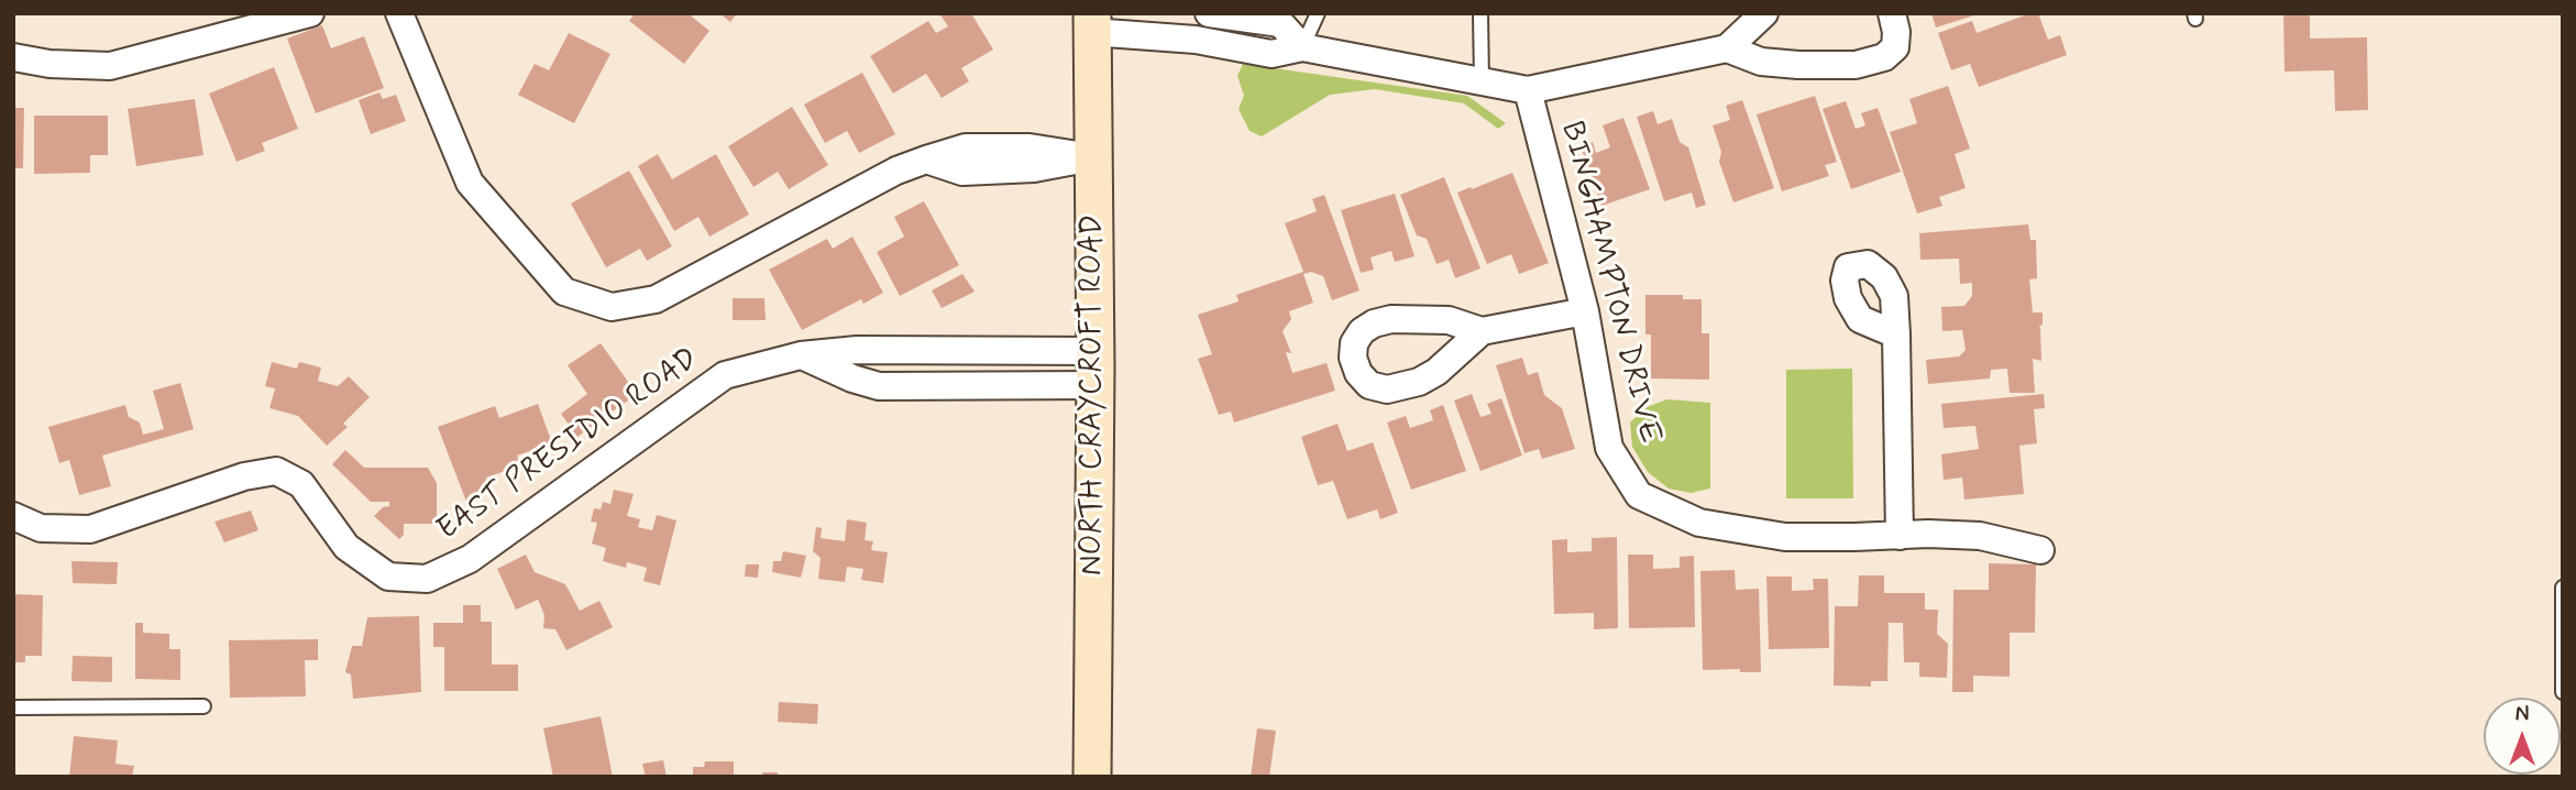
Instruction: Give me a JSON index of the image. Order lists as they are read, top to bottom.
{
  "streets": {
    "main road": ["NORTH CRAYCROFT ROAD"],
    "street": ["BINGHAMPTON DRIVE", "EAST PRESIDIO ROAD"]
  },
  "crossings": [
    ["NORTH CRAYCROFT ROAD", "EAST PRESIDIO ROAD"]
  ],
  "north": "top"
}
